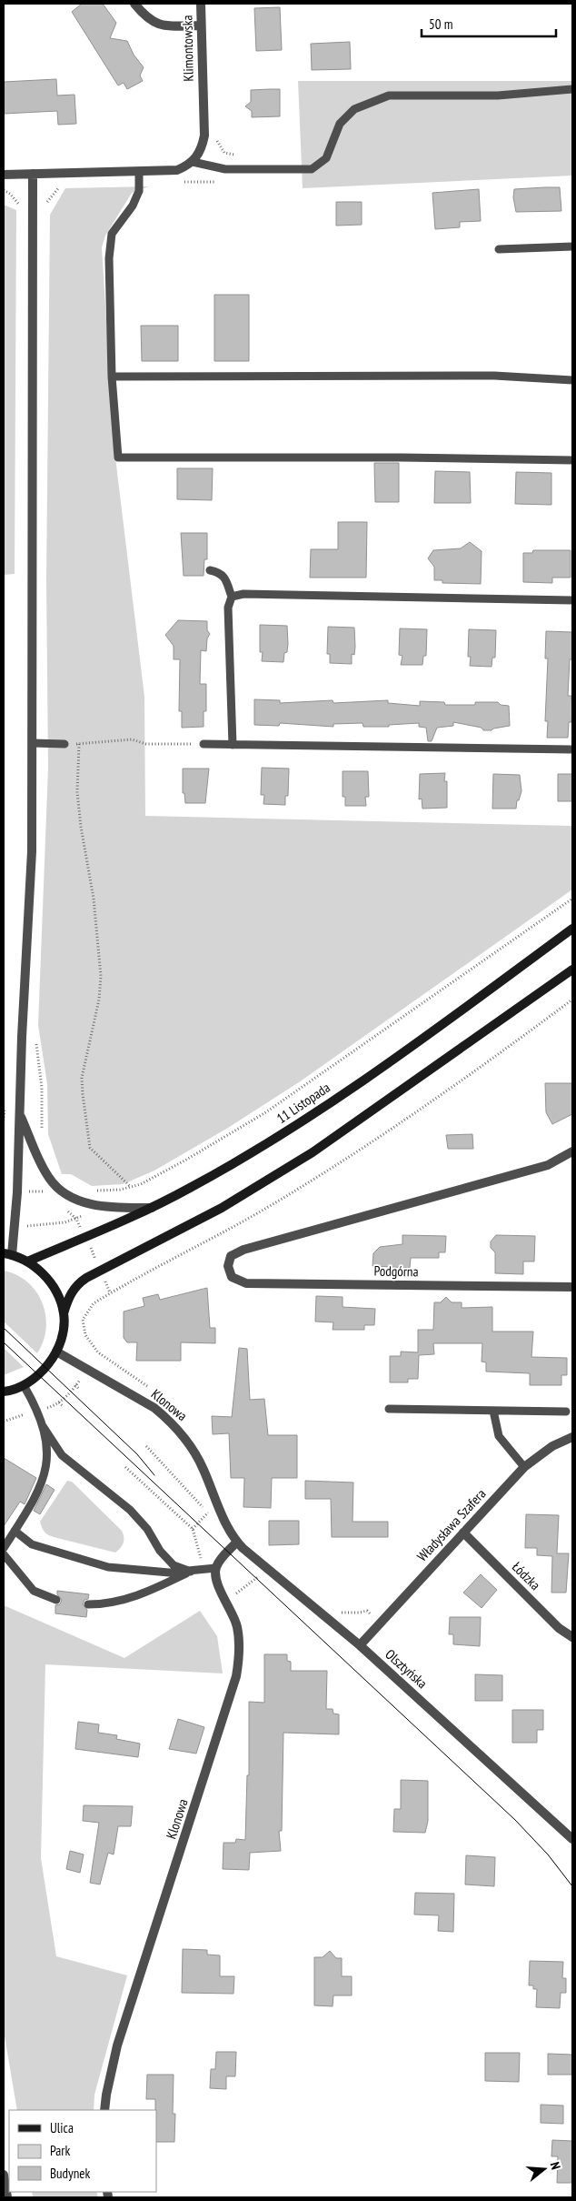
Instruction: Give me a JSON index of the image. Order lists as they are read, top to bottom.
{
  "streets": {
    "main road": ["11 Listopada"],
    "street": [
      "Klimontowska",
      "Podgórna",
      "Klonowa",
      "Władysława Szafera",
      "Łódzka",
      "Olsztyńska"
    ]
  },
  "crossings": [
    ["Klonowa", "Olsztyńska"],
    ["Władysława Szafera", "Łódzka"],
    ["Władysława Szafera", "Olsztyńska"]
  ],
  "legend": ["Ulica", "Park", "Budynek"],
  "scale_bar": "50 m",
  "north": "right"
}
